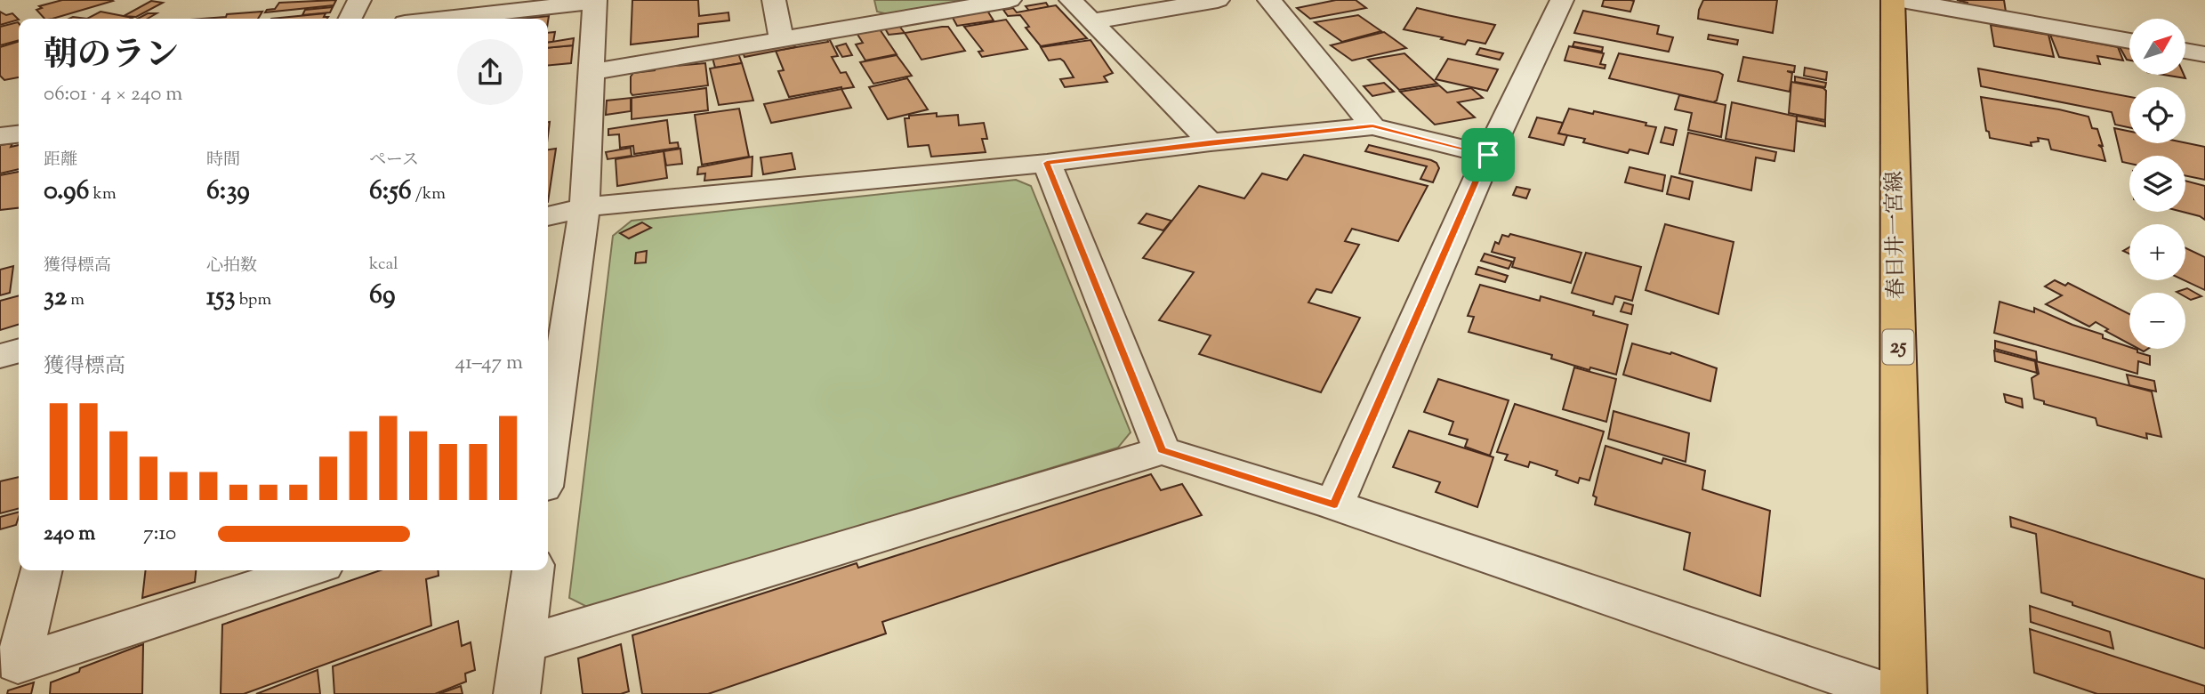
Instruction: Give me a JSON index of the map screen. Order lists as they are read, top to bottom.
{
  "streets": {
    "main road": ["春日井一宮線", "25"]
  },
  "north": "top right",
  "page": {
    "map_buttons": ["+", "−"],
    "heading": ["朝のラン", "06:01 · 4 × 240 m"],
    "stats": [
      ["距離", "0.96 km"],
      ["時間", "6:39"],
      ["ペース", "6:56 /km"],
      ["獲得標高", "32 m"],
      ["心拍数", "153 bpm"],
      ["kcal", "69"]
    ],
    "chart": ["獲得標高", "41–47 m"],
    "list": [
      {
        "name": "240 m",
        "note": "7:10"
      }
    ]
  }
}
